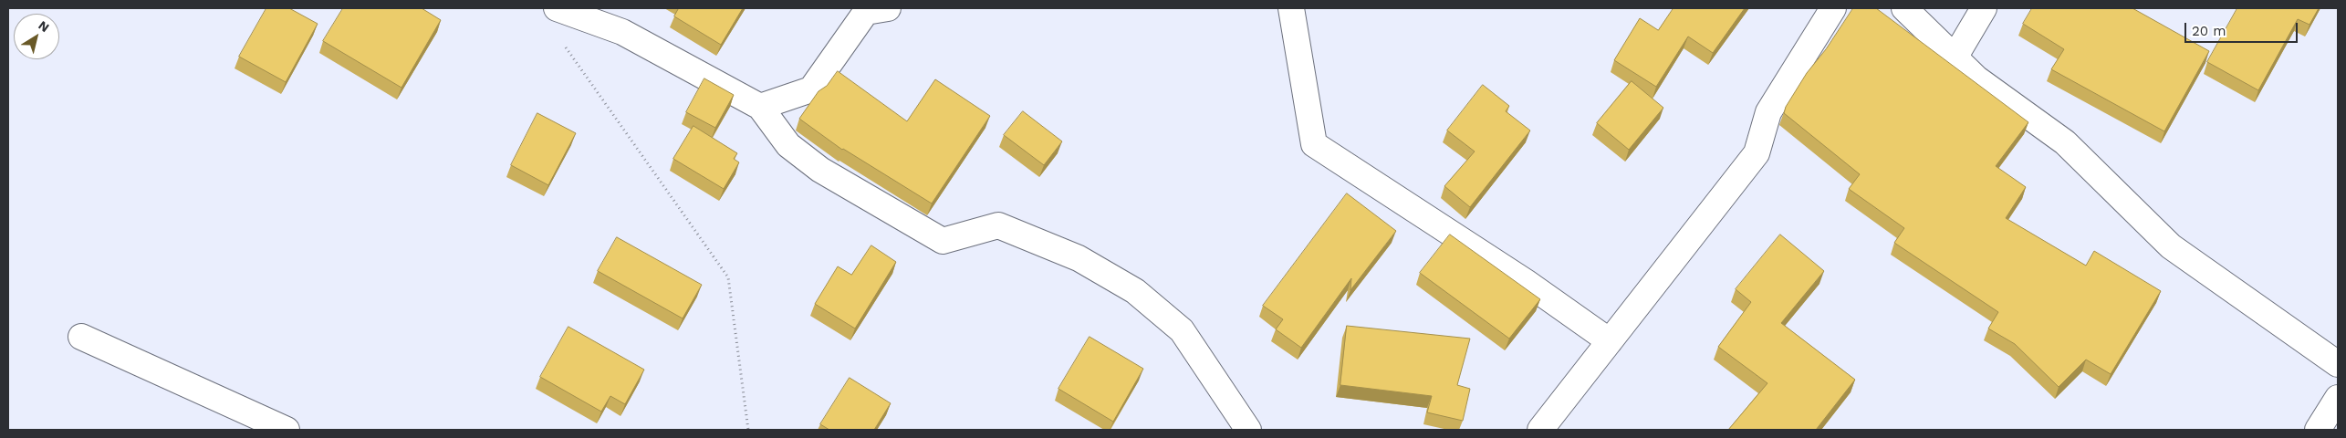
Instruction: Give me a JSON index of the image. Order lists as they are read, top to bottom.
{
  "scale_bar": "20 m",
  "north": "top right"
}
